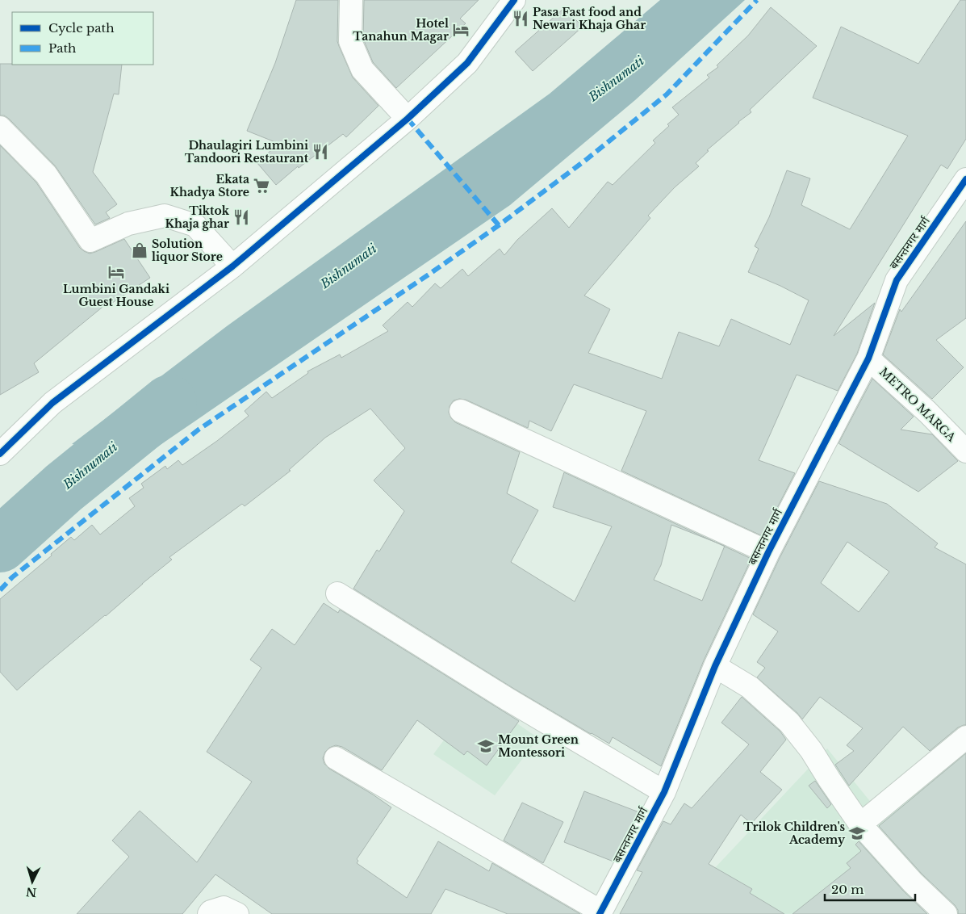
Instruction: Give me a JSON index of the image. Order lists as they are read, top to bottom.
{
  "streets": {
    "street": ["बसन्तनगर मार्ग", "METRO MARGA"]
  },
  "crossings": [
    ["बसन्तनगर मार्ग", "METRO MARGA"]
  ],
  "water": ["Bishnumati"],
  "places": {
    "restaurant": ["Pasa Fast food and Newari Khaja Ghar", "Dhaulagiri Lumbini Tandoori Restaurant", "Tiktok Khaja ghar"],
    "hotel": ["Hotel Tanahun Magar", "Lumbini Gandaki Guest House"],
    "supermarket": ["Ekata Khadya Store"],
    "shop": ["Solution liquor Store"],
    "school or university": ["Mount Green Montessori", "Trilok Children's Academy"]
  },
  "legend": ["Cycle path", "Path"],
  "scale_bar": "20 m",
  "north": "bottom"
}
